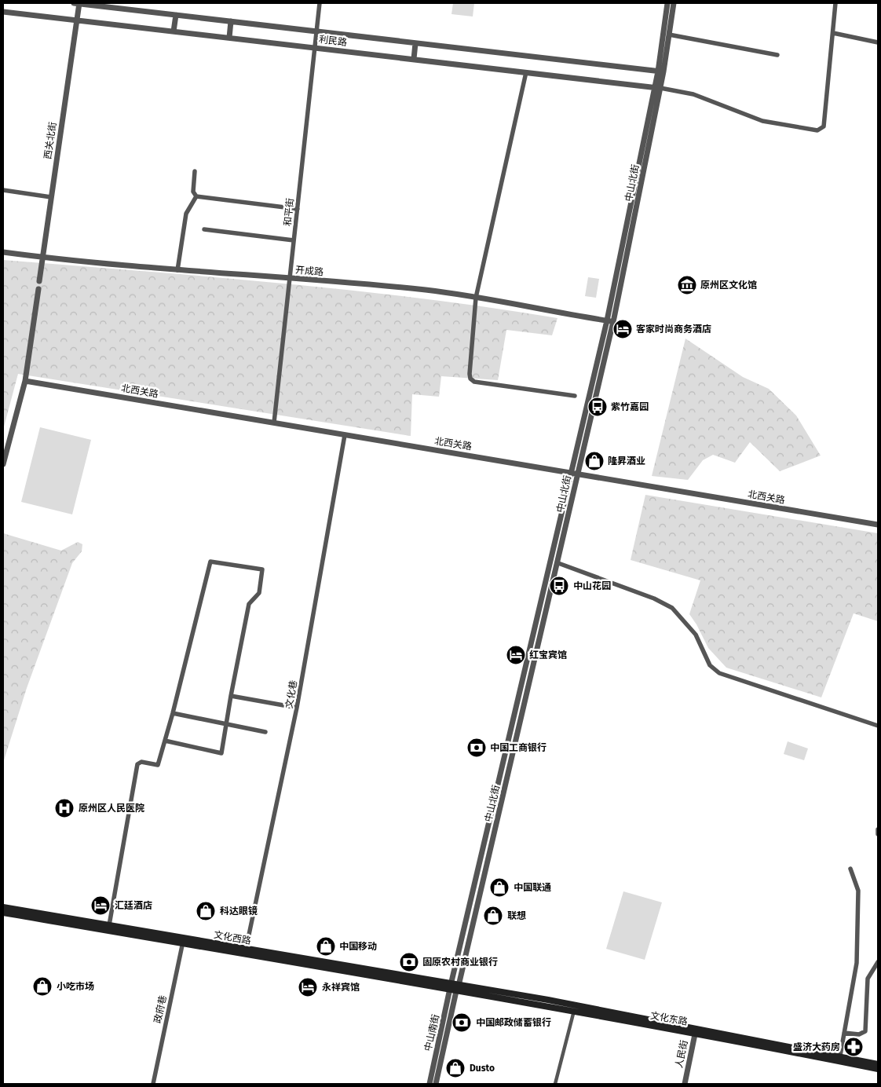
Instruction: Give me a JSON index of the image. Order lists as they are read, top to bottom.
{
  "streets": {
    "main road": ["文化西路", "文化东路"],
    "street": [
      "利民路",
      "西关北街",
      "中山北街",
      "和平街",
      "开成路",
      "北西关路",
      "文化巷",
      "政府巷",
      "中山南街",
      "人民街"
    ]
  },
  "crossings": [
    ["利民路", "西关北街"],
    ["利民路", "中山北街"],
    ["利民路", "和平街"],
    ["西关北街", "开成路"],
    ["中山北街", "开成路"],
    ["中山北街", "北西关路"],
    ["中山北街", "文化西路"],
    ["中山北街", "文化东路"],
    ["中山北街", "中山南街"],
    ["和平街", "开成路"],
    ["和平街", "北西关路"],
    ["北西关路", "文化巷"],
    ["文化巷", "文化西路"],
    ["文化西路", "政府巷"],
    ["文化西路", "文化东路"],
    ["文化西路", "中山南街"],
    ["文化东路", "中山南街"],
    ["文化东路", "人民街"]
  ],
  "places": {
    "museum": ["原州区文化馆"],
    "hotel": [
      "客家时尚商务酒店",
      "红宝宾馆",
      "汇廷酒店",
      "永祥宾馆"
    ],
    "bus stop": ["紫竹嘉园", "中山花园"],
    "shop": [
      "隆昇酒业",
      "中国联通",
      "科达眼镜",
      "联想",
      "中国移动",
      "小吃市场",
      "Dusto"
    ],
    "bank": ["中国工商银行", "固原农村商业银行", "中国邮政储蓄银行"],
    "hospital": ["原州区人民医院"],
    "pharmacy": ["盛济大药房"]
  }
}
